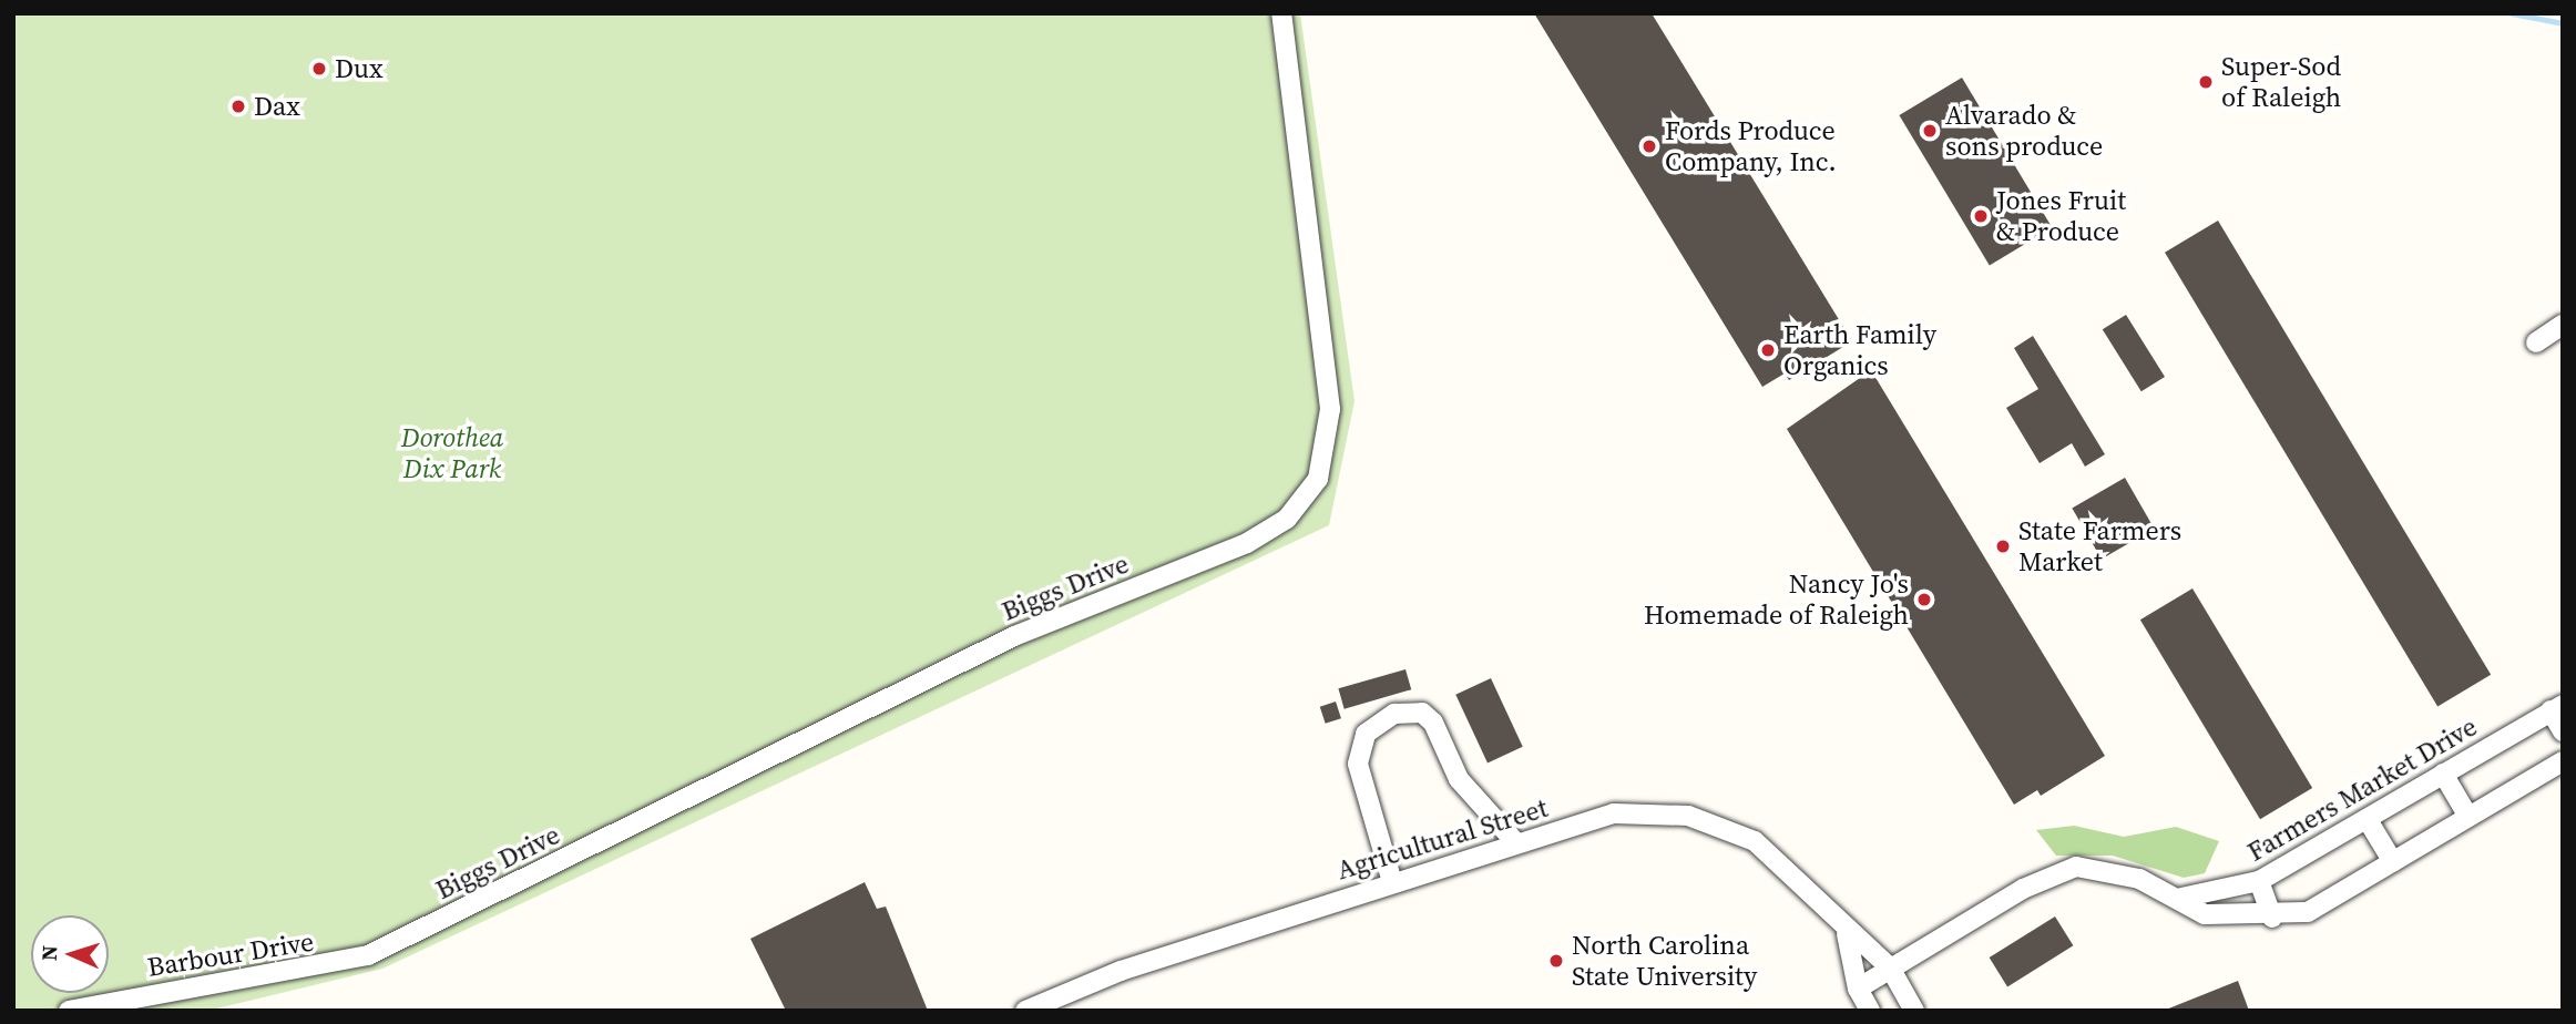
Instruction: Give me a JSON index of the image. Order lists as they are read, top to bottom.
{
  "streets": {
    "street": [
      "Biggs Drive",
      "Farmers Market Drive",
      "Agricultural Street",
      "Barbour Drive"
    ]
  },
  "crossings": [
    ["Biggs Drive", "Barbour Drive"]
  ],
  "parks": ["Dorothea Dix Park"],
  "places": [
    "Dux",
    "Super-Sod of Raleigh",
    "Dax",
    "Alvarado & sons produce",
    "Fords Produce Company, Inc.",
    "Jones Fruit & Produce",
    "Earth Family Organics",
    "State Farmers Market",
    "Nancy Jo's Homemade of Raleigh",
    "North Carolina State University"
  ],
  "north": "left"
}
